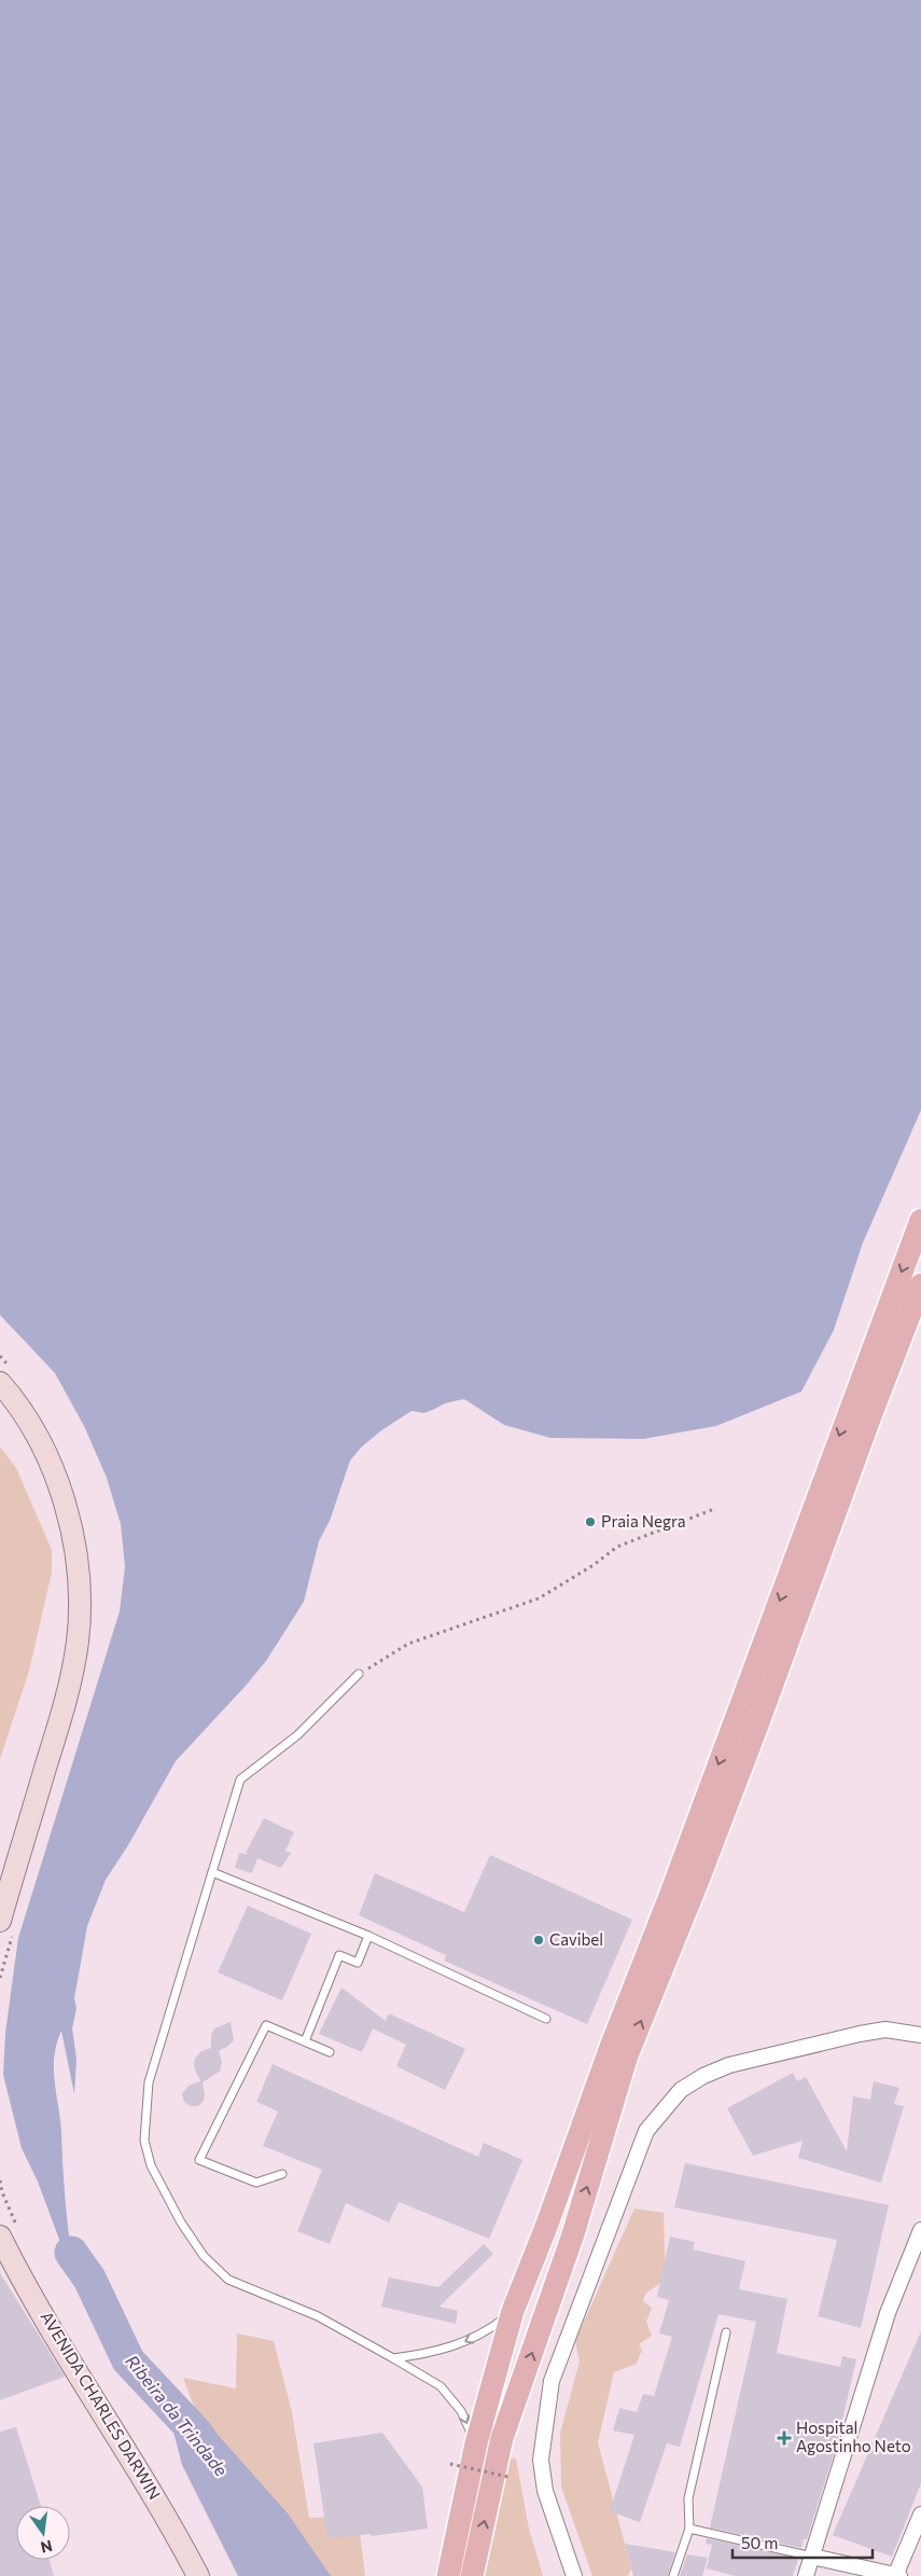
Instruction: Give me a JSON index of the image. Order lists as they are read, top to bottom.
{
  "streets": {
    "main road": ["AVENIDA CHARLES DARWIN"]
  },
  "water": ["Ribeira da Trindade"],
  "places": {
    "other": ["Praia Negra", "Cavibel"],
    "health": ["Hospital Agostinho Neto"]
  },
  "scale_bar": "50 m",
  "north": "bottom"
}
